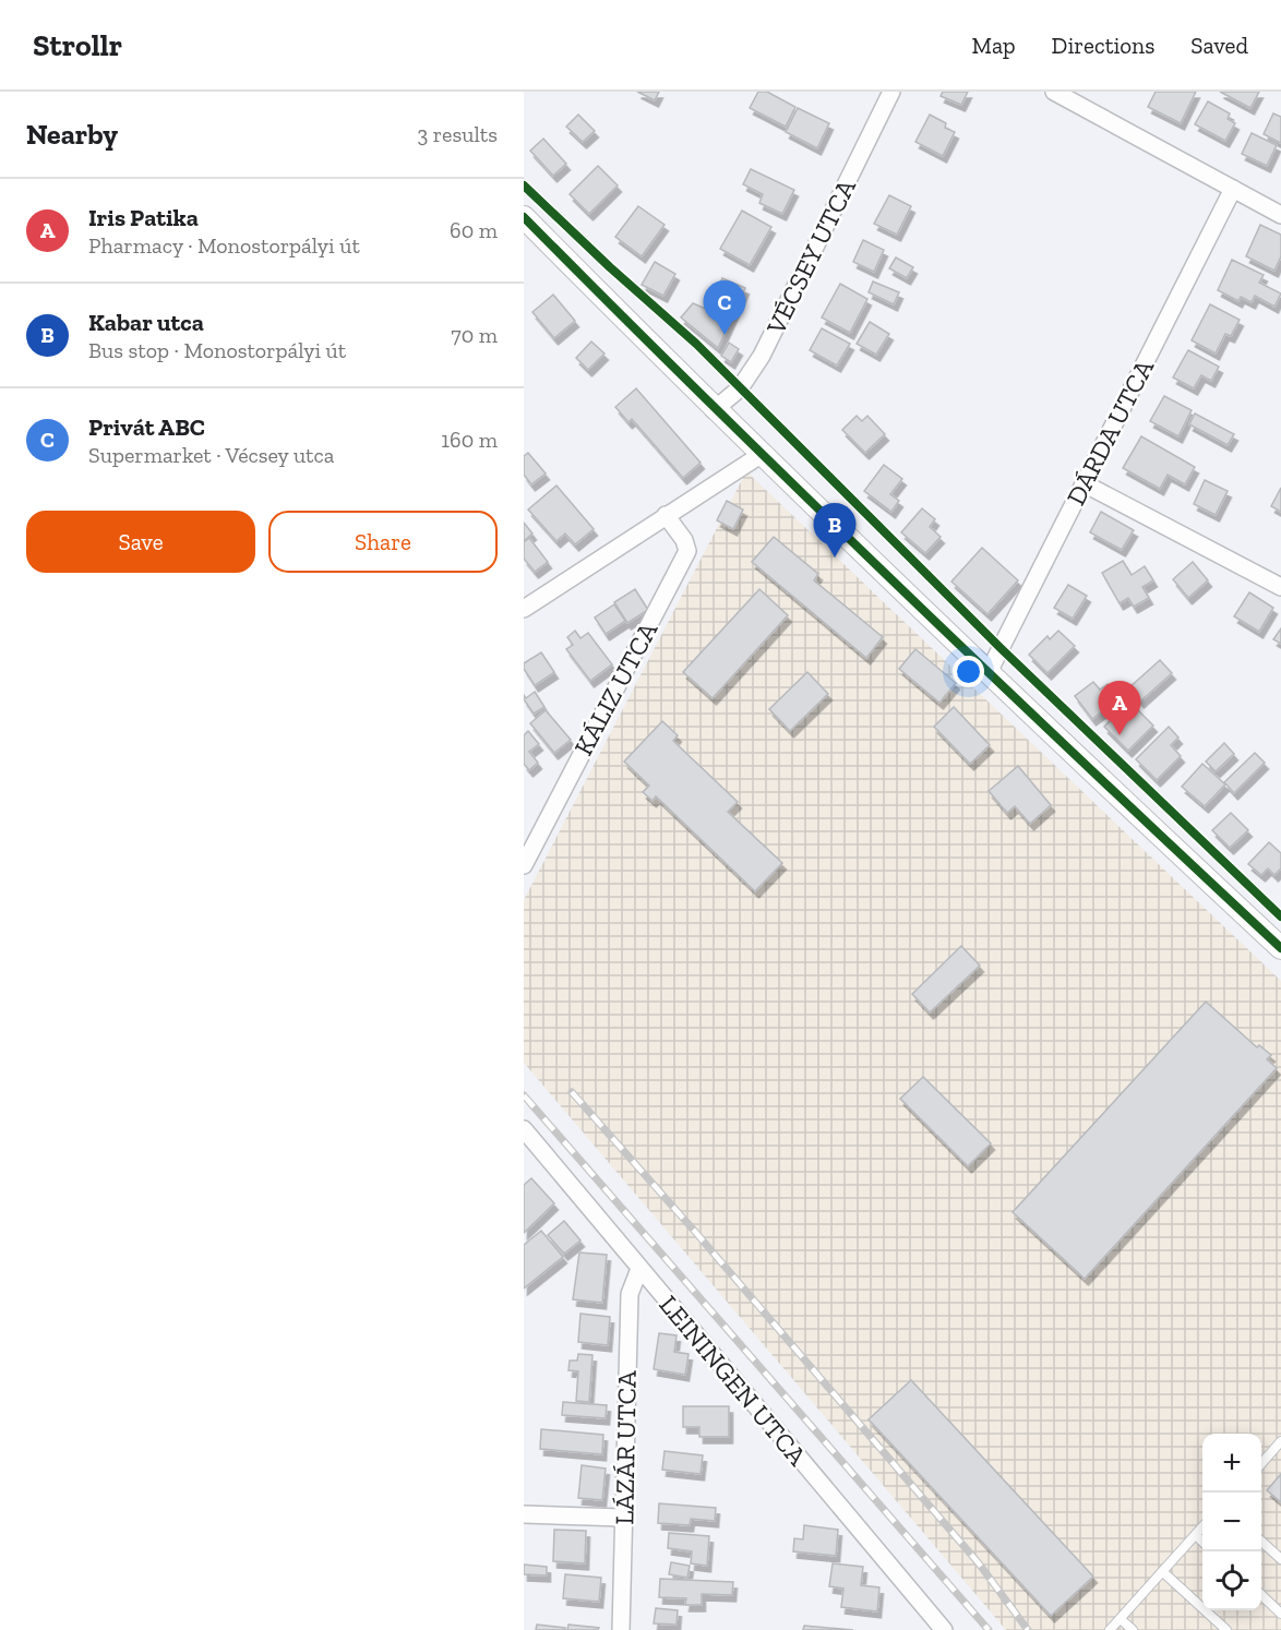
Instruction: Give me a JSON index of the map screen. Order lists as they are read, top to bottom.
{
  "streets": {
    "street": [
      "VÉCSEY UTCA",
      "DÁRDA UTCA",
      "KÁLIZ UTCA",
      "LEININGEN UTCA",
      "LÁZÁR UTCA"
    ]
  },
  "crossings": [
    ["LEININGEN UTCA", "LÁZÁR UTCA"]
  ],
  "page": {
    "header": "Strollr",
    "nav": ["Map", "Directions", "Saved"],
    "heading": ["Nearby", "3 results"],
    "list": [
      {
        "mark": "A",
        "name": "Iris Patika",
        "note": "Pharmacy · Monostorpályi út",
        "value": "60 m"
      },
      {
        "mark": "B",
        "name": "Kabar utca",
        "note": "Bus stop · Monostorpályi út",
        "value": "70 m"
      },
      {
        "mark": "C",
        "name": "Privát ABC",
        "note": "Supermarket · Vécsey utca",
        "value": "160 m"
      }
    ],
    "pins": ["C", "B", "A"],
    "buttons": ["Save", "Share"],
    "map_buttons": ["+", "−"]
  }
}
